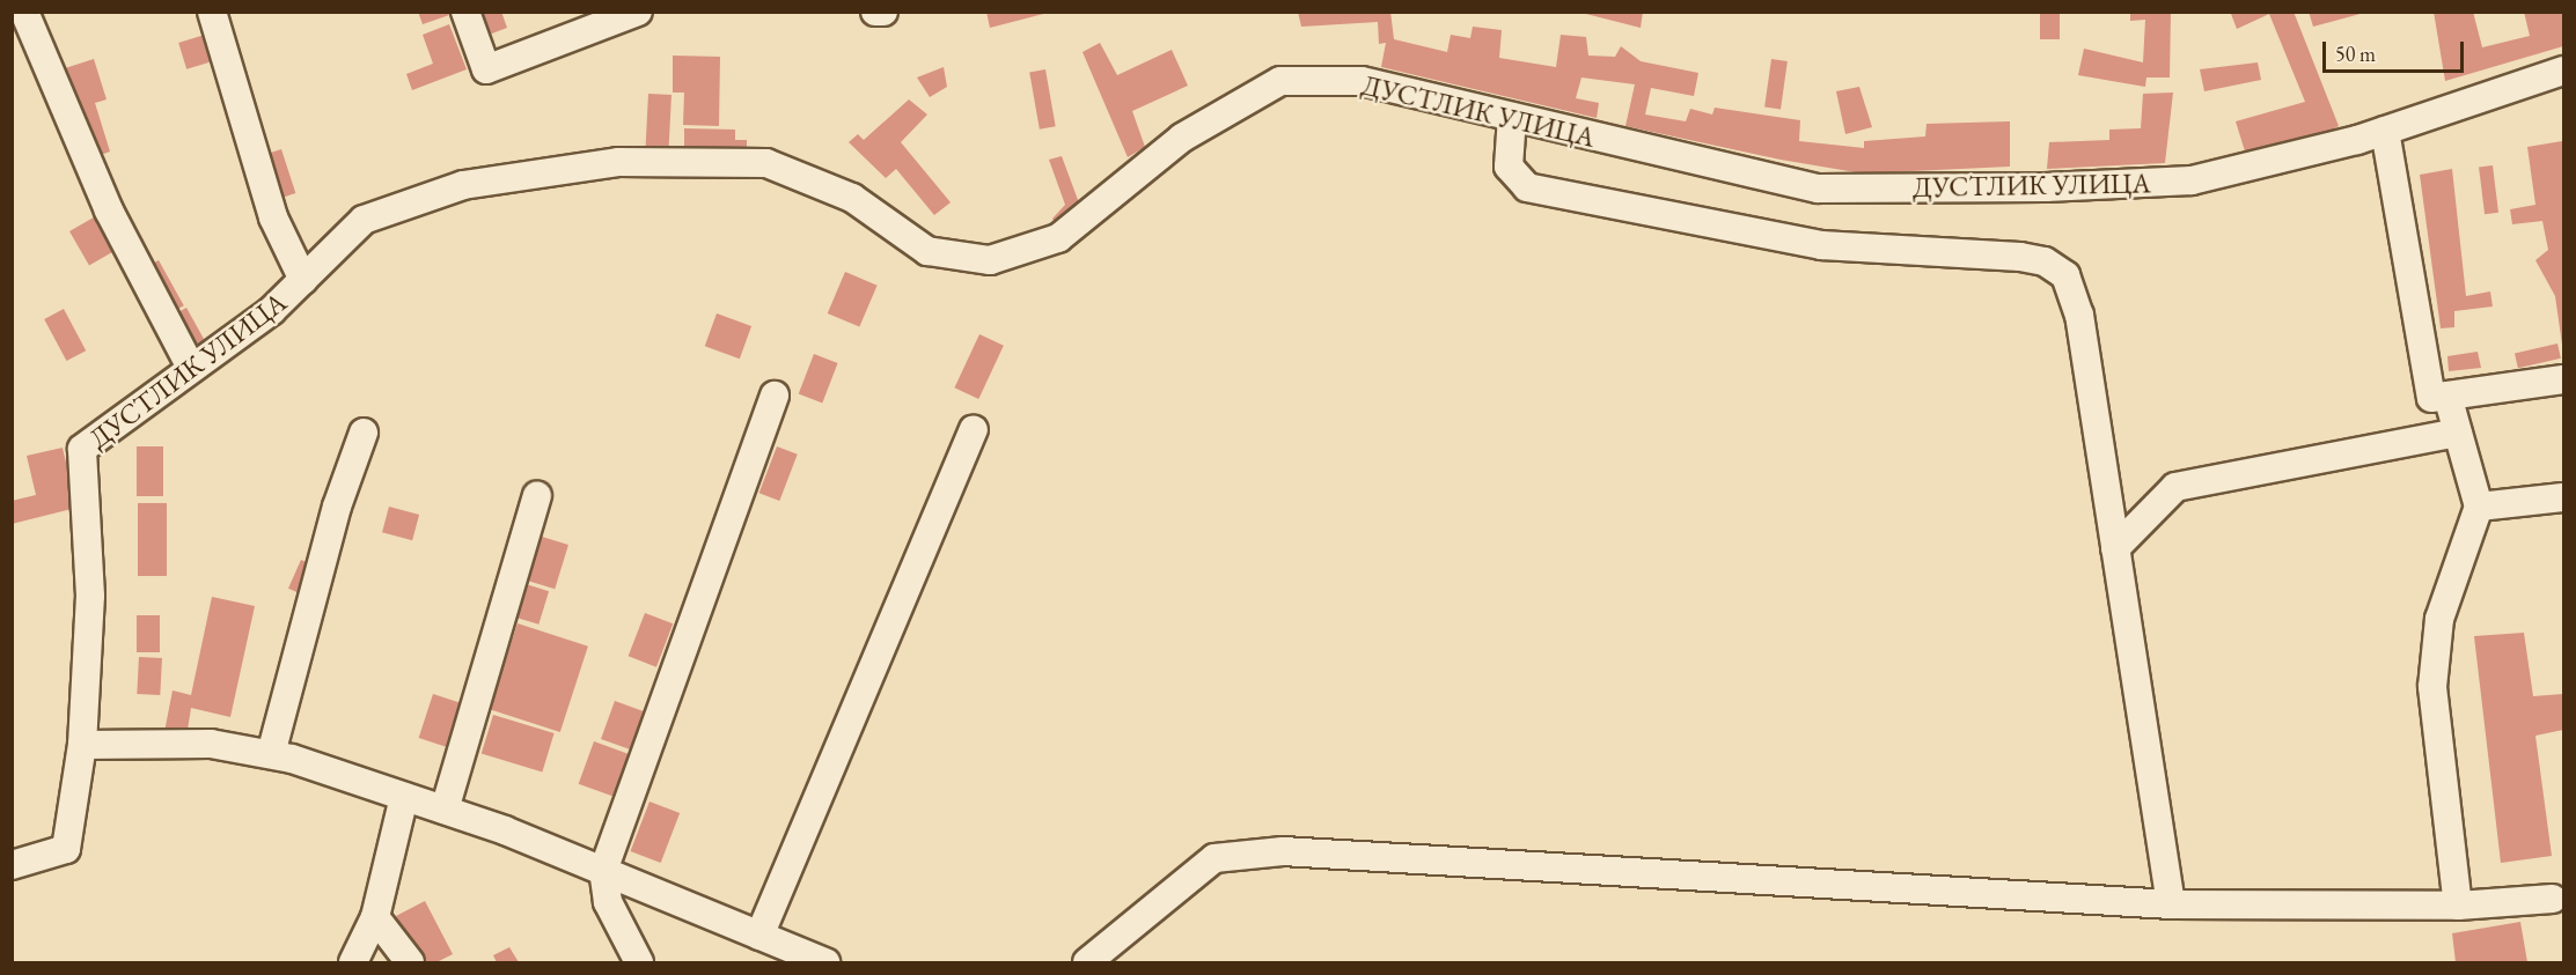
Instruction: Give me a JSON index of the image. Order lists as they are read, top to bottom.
{
  "streets": {
    "street": ["ДУСТЛИК УЛИЦА"]
  },
  "scale_bar": "50 m"
}
